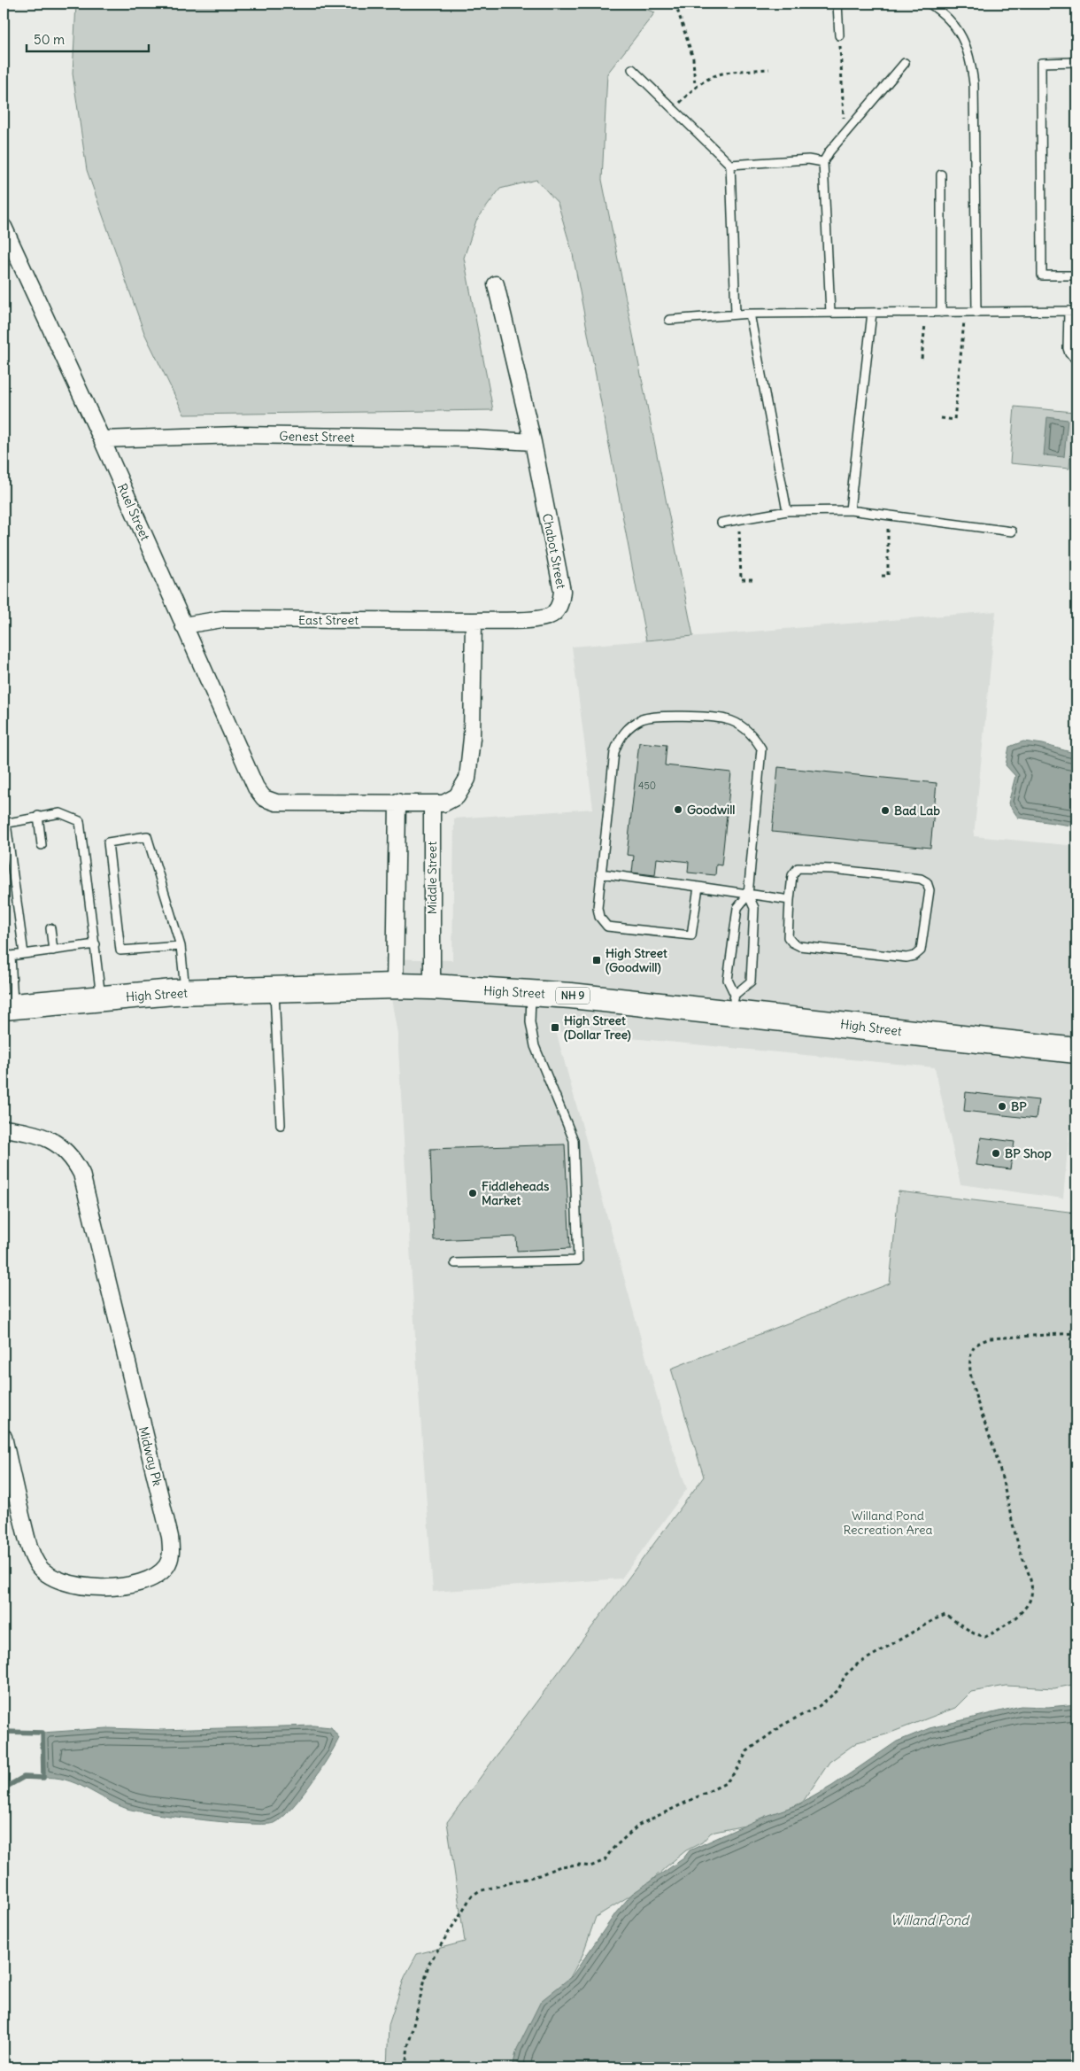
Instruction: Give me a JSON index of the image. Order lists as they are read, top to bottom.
{
  "streets": {
    "main road": ["High Street", "NH 9"],
    "street": [
      "Genest Street",
      "Ruel Street",
      "Chabot Street",
      "East Street",
      "Middle Street",
      "Midway Pk"
    ]
  },
  "crossings": [
    ["Genest Street", "Ruel Street"],
    ["Genest Street", "Chabot Street"],
    ["Ruel Street", "East Street"],
    ["Chabot Street", "East Street"],
    ["Middle Street", "High Street"]
  ],
  "water": ["Willand Pond"],
  "parks": ["Willand Pond Recreation Area"],
  "places": {
    "other": [
      "Goodwill",
      "Bad Lab",
      "BP",
      "BP Shop",
      "Fiddleheads Market"
    ],
    "transit": ["High Street (Goodwill)", "High Street (Dollar Tree)"]
  },
  "house_numbers": ["450"],
  "scale_bar": "50 m"
}
